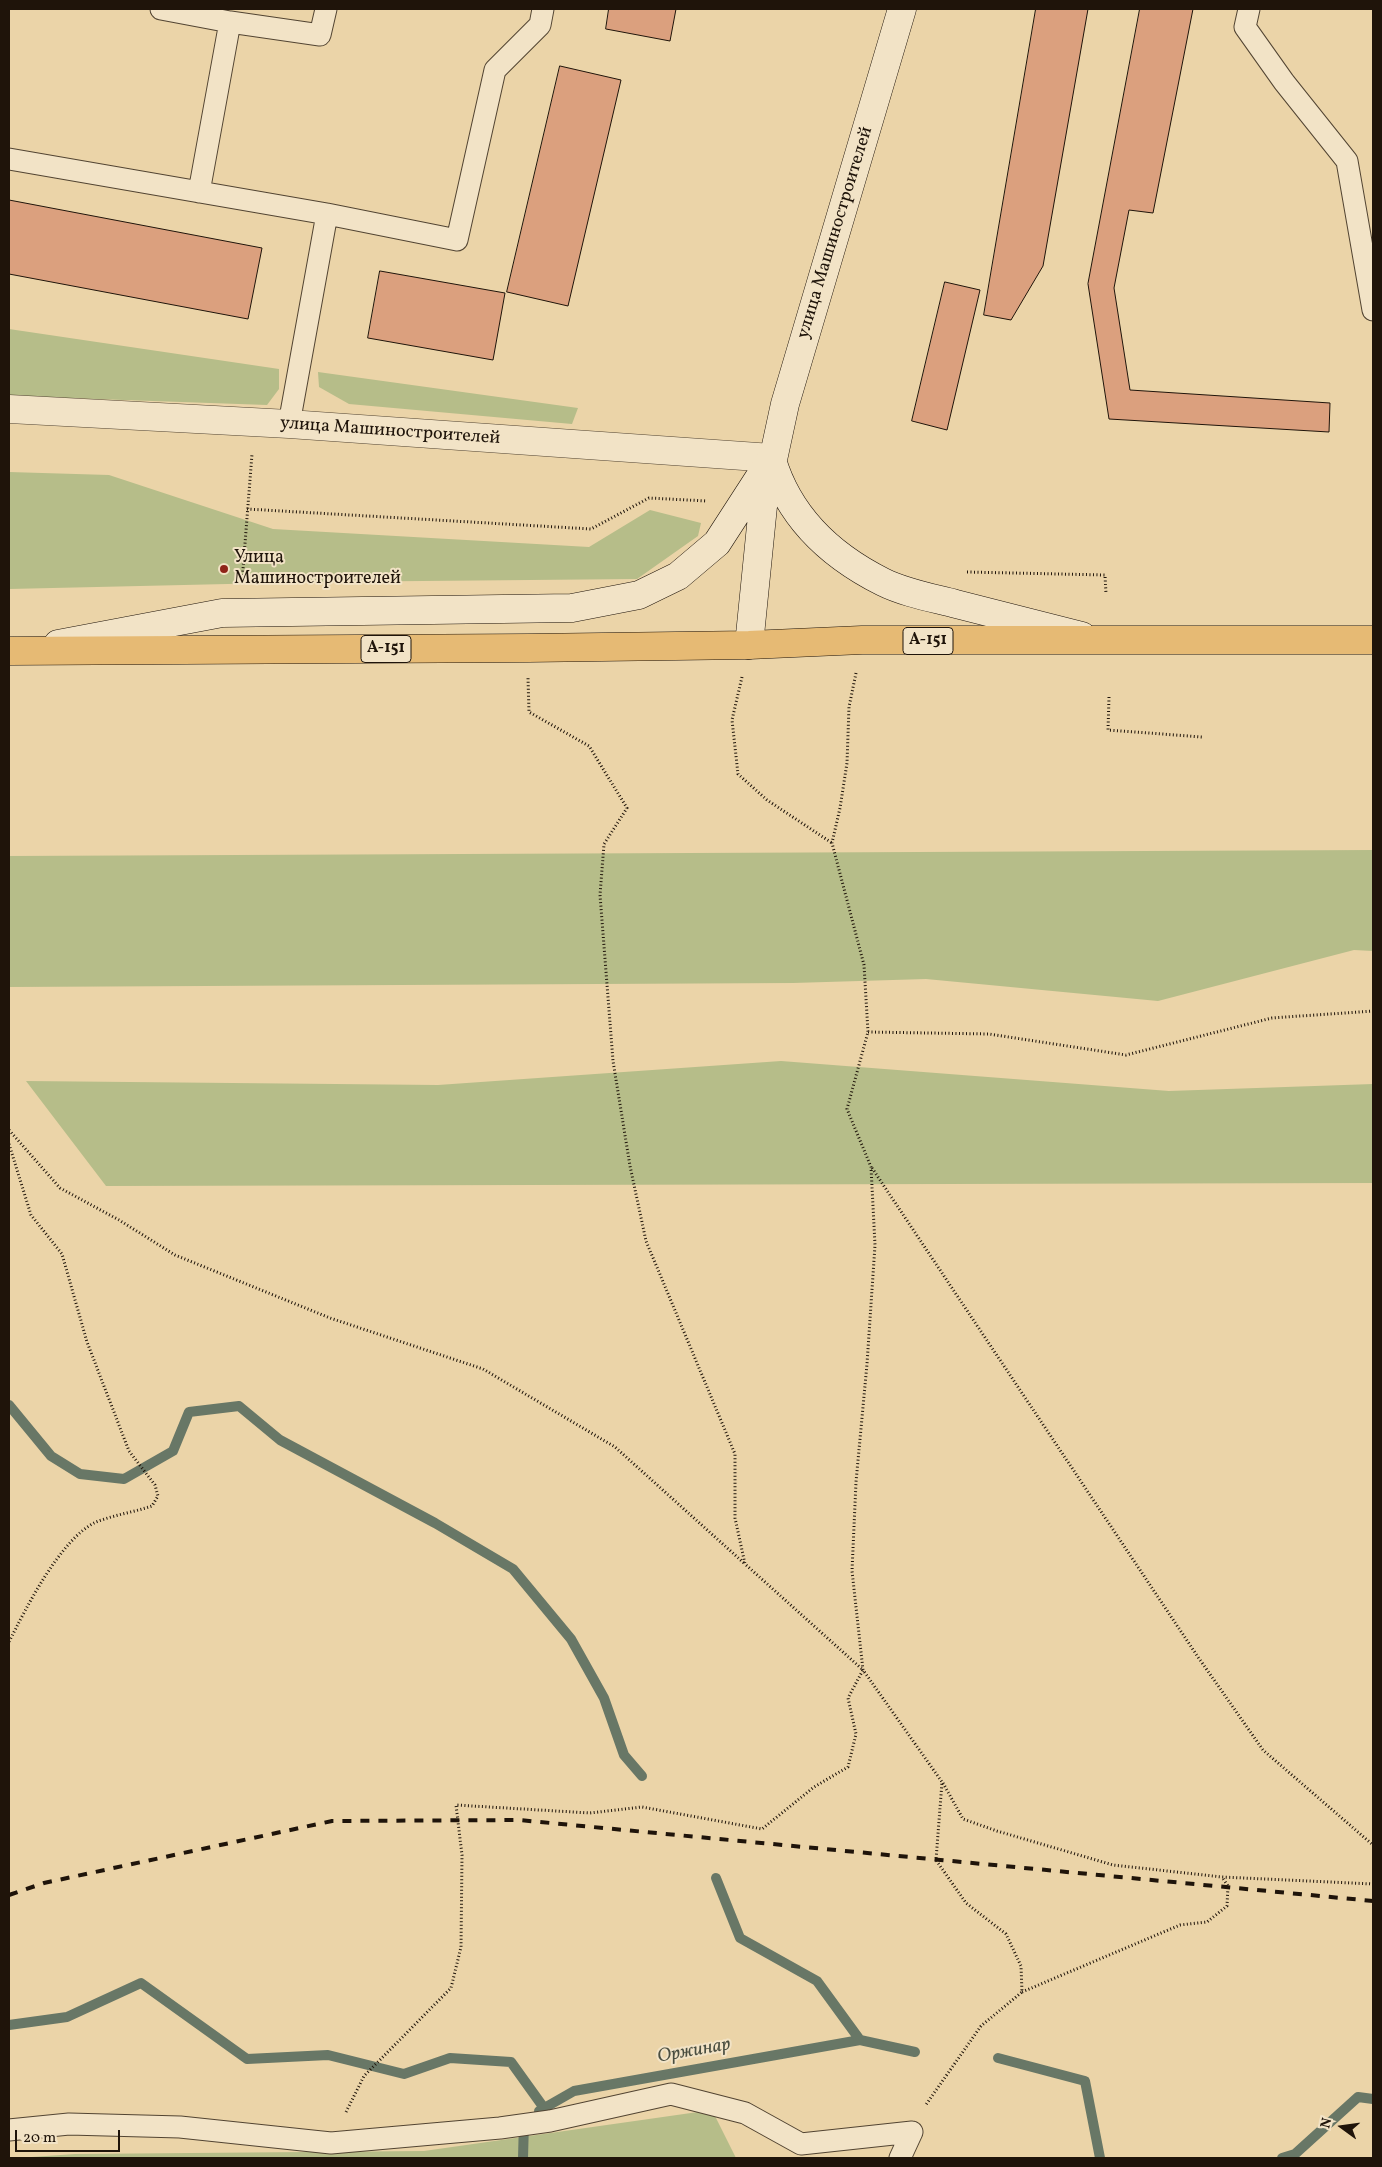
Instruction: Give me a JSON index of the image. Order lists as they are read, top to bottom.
{
  "streets": {
    "highway": ["А-151"],
    "main road": ["улица Машиностроителей"]
  },
  "crossings": [
    ["улица Машиностроителей", "А-151"]
  ],
  "water": ["Оржинар"],
  "places": ["Улица Машиностроителей"],
  "scale_bar": "20 m",
  "north": "left"
}
